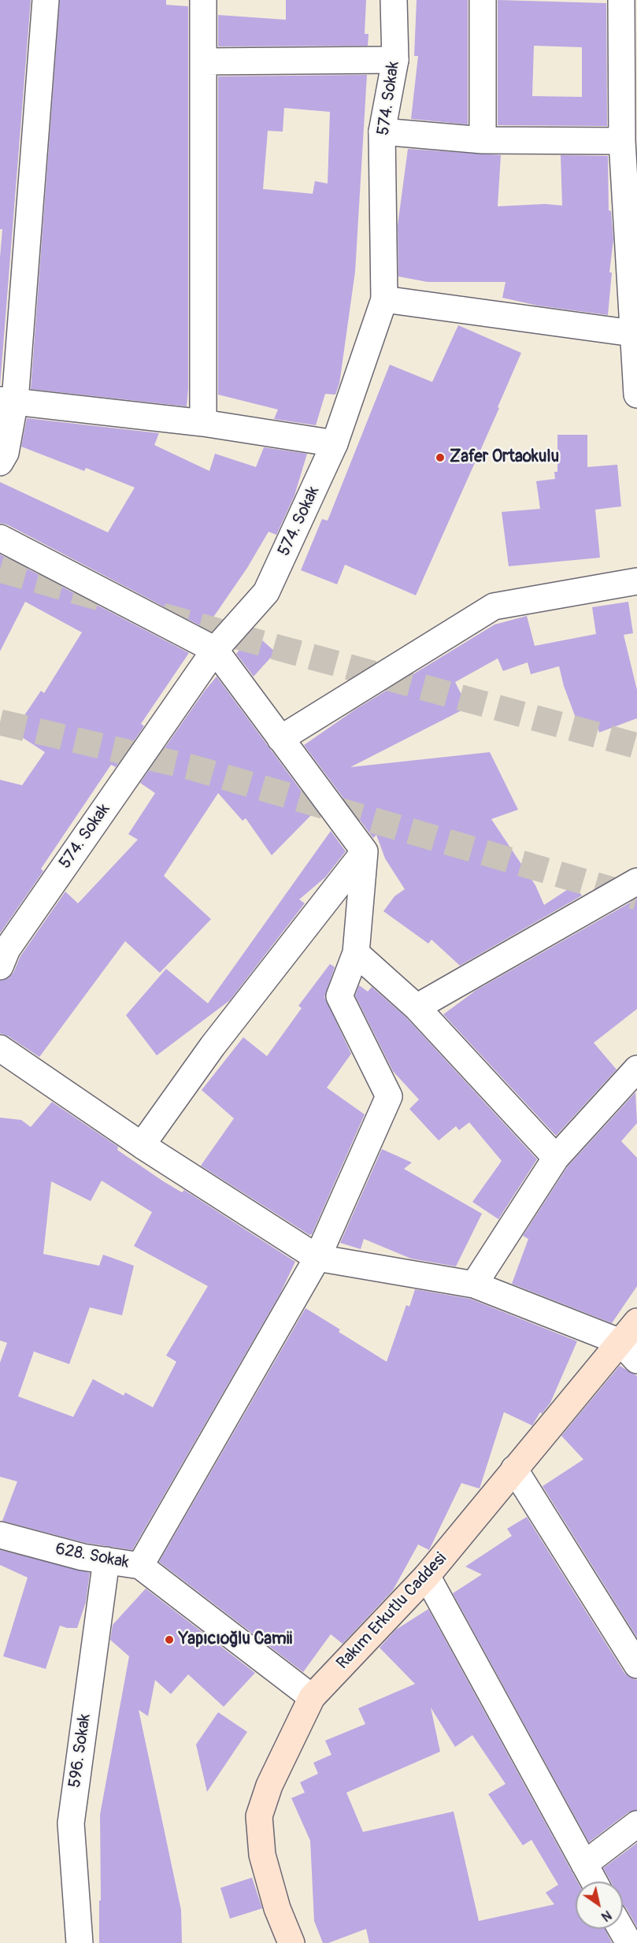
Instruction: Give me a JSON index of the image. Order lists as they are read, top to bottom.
{
  "streets": {
    "main road": ["Rakım Erkutlu Caddesi"],
    "street": ["574. Sokak", "628. Sokak", "596. Sokak"]
  },
  "crossings": [
    ["628. Sokak", "Rakım Erkutlu Caddesi"],
    ["628. Sokak", "596. Sokak"]
  ],
  "places": ["Zafer Ortaokulu", "Yapıcıoğlu Camii"],
  "north": "bottom right"
}
